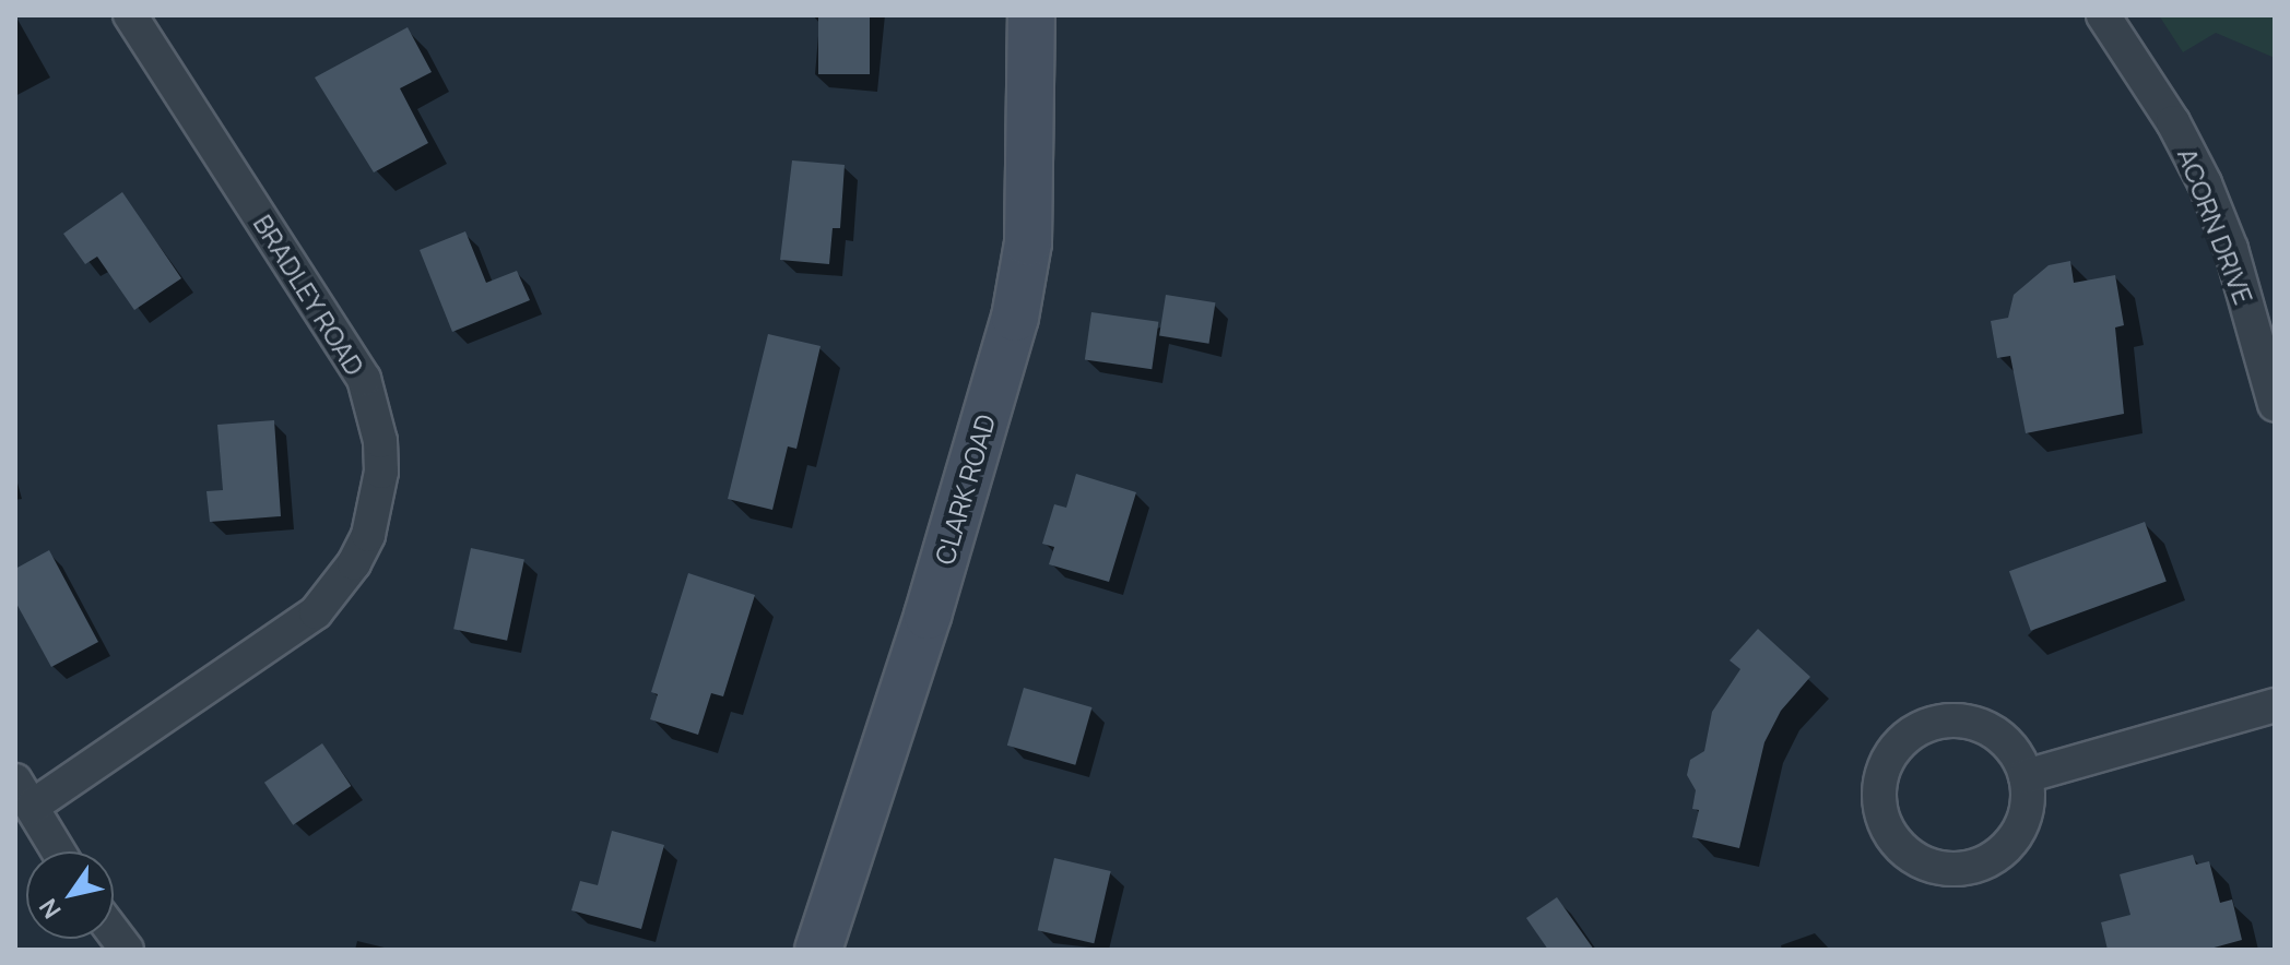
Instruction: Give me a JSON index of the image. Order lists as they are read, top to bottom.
{
  "streets": {
    "main road": ["CLARK ROAD"],
    "street": ["ACORN DRIVE", "BRADLEY ROAD"]
  },
  "north": "bottom left"
}
